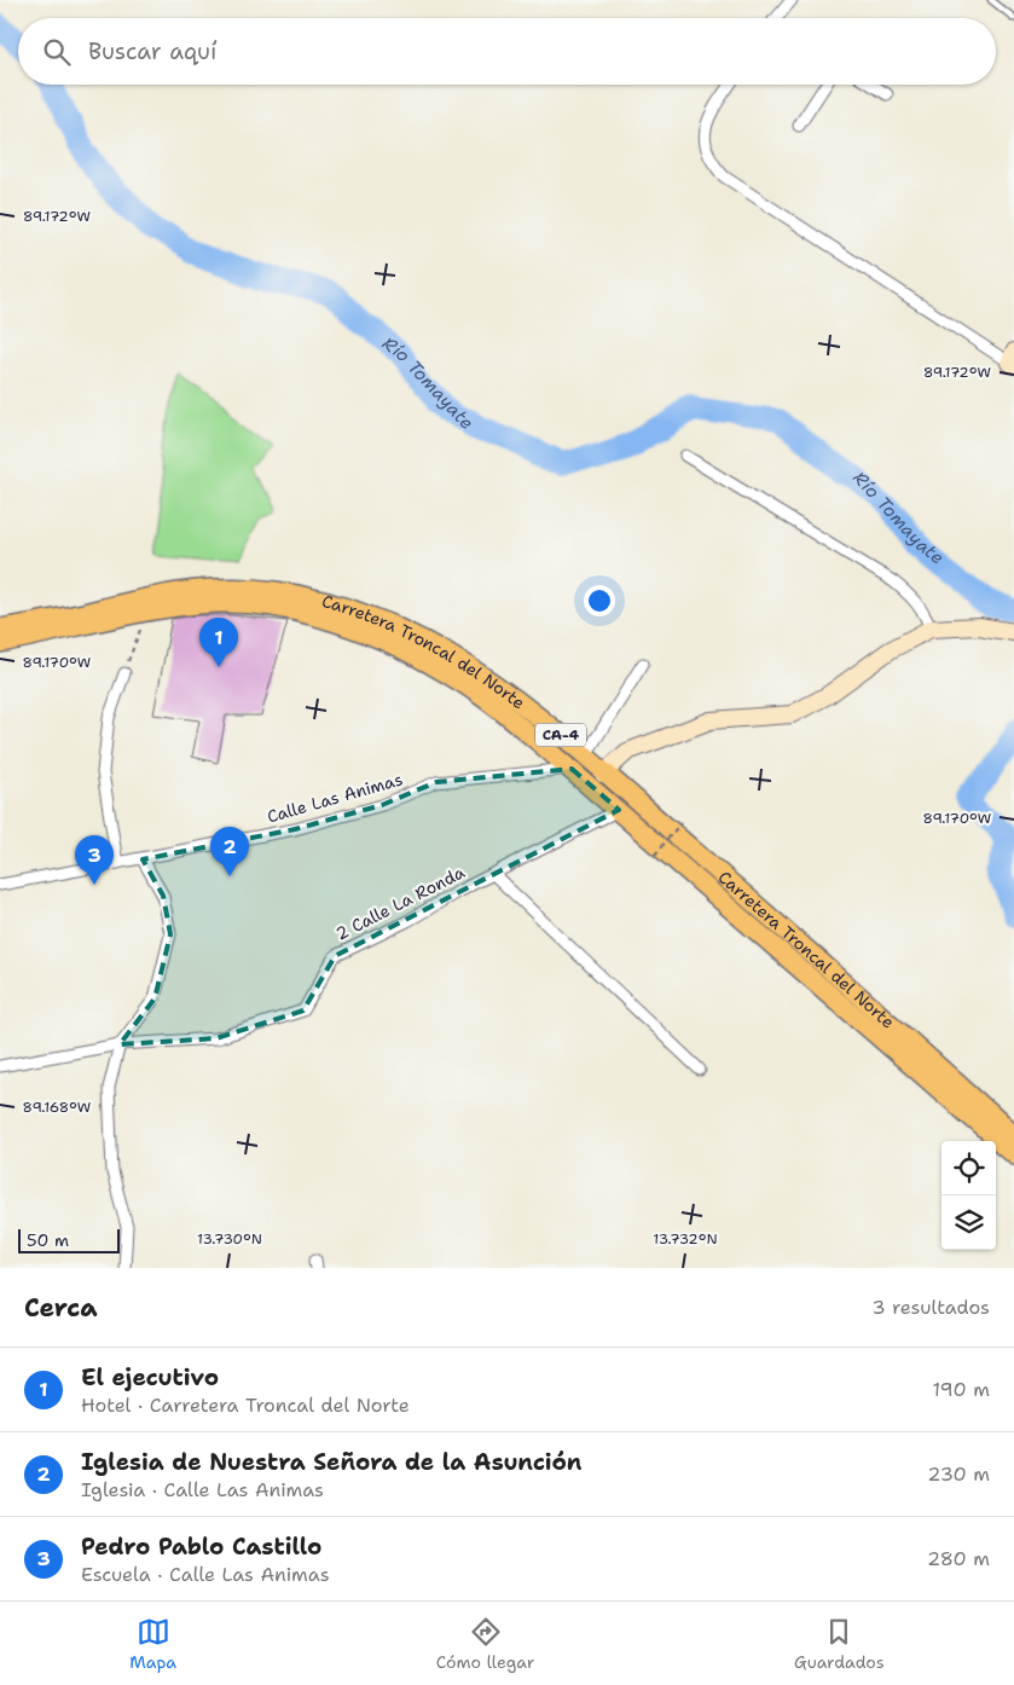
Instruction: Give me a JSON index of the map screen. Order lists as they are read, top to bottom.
{
  "streets": {
    "main road": ["Carretera Troncal del Norte", "CA-4"],
    "street": ["Calle Las Animas", "2 Calle La Ronda"]
  },
  "crossings": [
    ["Carretera Troncal del Norte", "Calle Las Animas"],
    ["Carretera Troncal del Norte", "2 Calle La Ronda"]
  ],
  "water": ["Río Tomayate"],
  "scale_bar": "50 m",
  "page": {
    "search": "Buscar aquí",
    "pins": ["1", "2", "3"],
    "scale": "50 m",
    "heading": ["Cerca", "3 resultados"],
    "list": [
      {
        "mark": "1",
        "name": "El ejecutivo",
        "note": "Hotel · Carretera Troncal del Norte",
        "value": "190 m"
      },
      {
        "mark": "2",
        "name": "Iglesia de Nuestra Señora de la Asunción",
        "note": "Iglesia · Calle Las Animas",
        "value": "230 m"
      },
      {
        "mark": "3",
        "name": "Pedro Pablo Castillo",
        "note": "Escuela · Calle Las Animas",
        "value": "280 m"
      }
    ],
    "nav": ["Mapa", "Cómo llegar", "Guardados"]
  },
  "coordinates": [
    "89.172°W",
    "89.170°W",
    "89.168°W",
    "13.730°N",
    "13.732°N"
  ]
}
